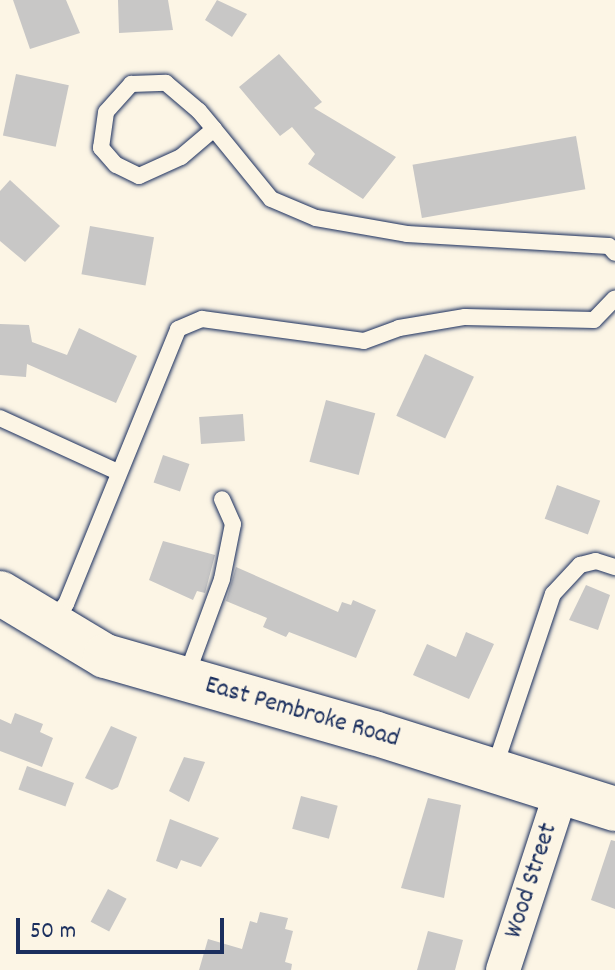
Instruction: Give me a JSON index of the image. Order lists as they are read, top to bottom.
{
  "streets": {
    "street": ["East Pembroke Road", "Wood Street"]
  },
  "crossings": [
    ["East Pembroke Road", "Wood Street"]
  ],
  "scale_bar": "50 m"
}
